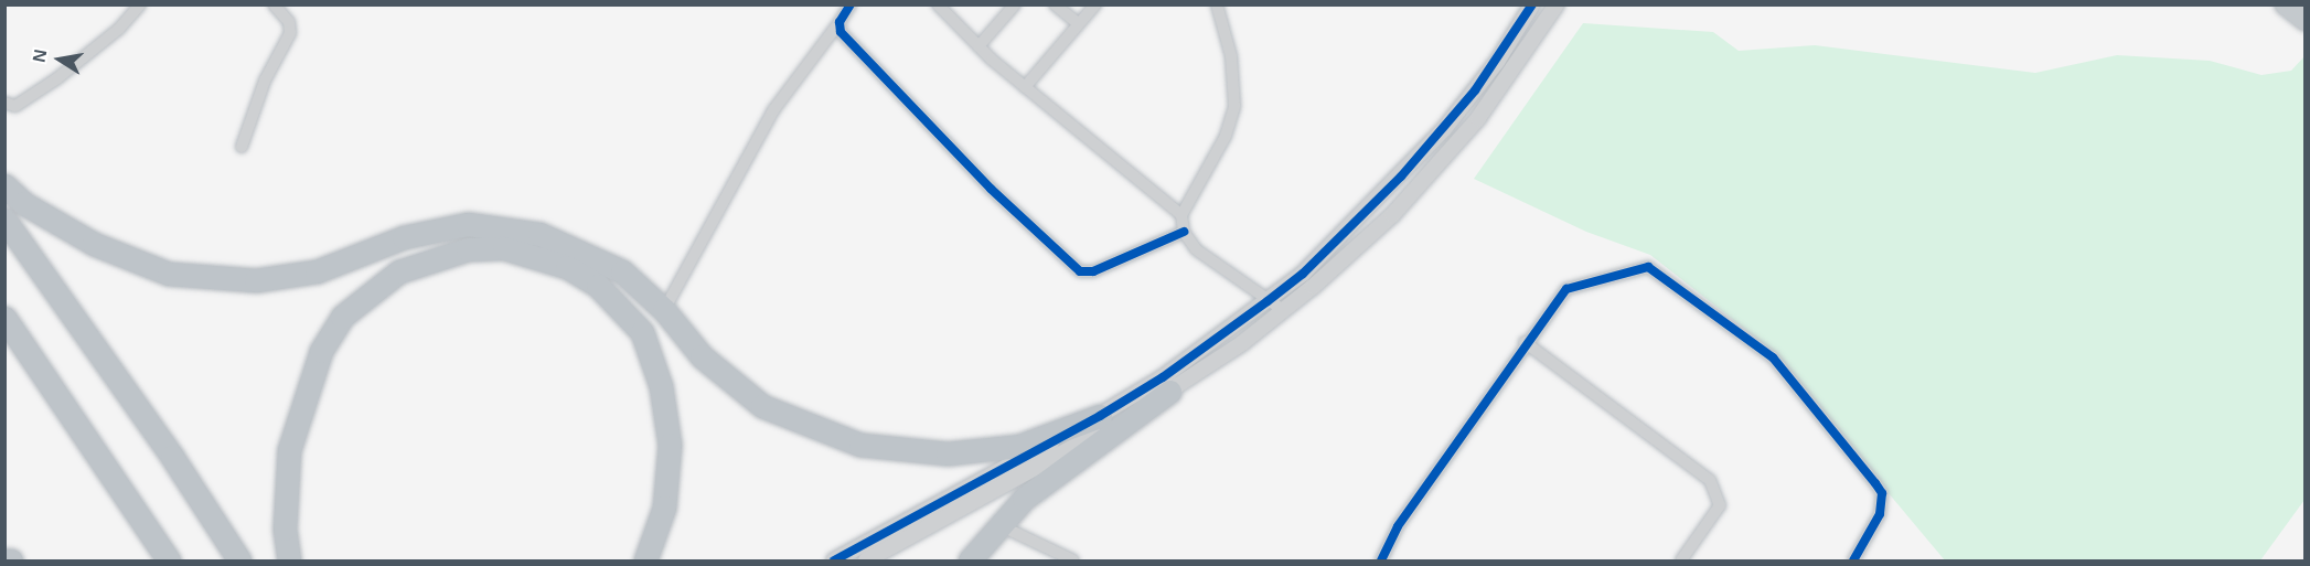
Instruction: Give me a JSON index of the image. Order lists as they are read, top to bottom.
{
  "north": "left"
}
